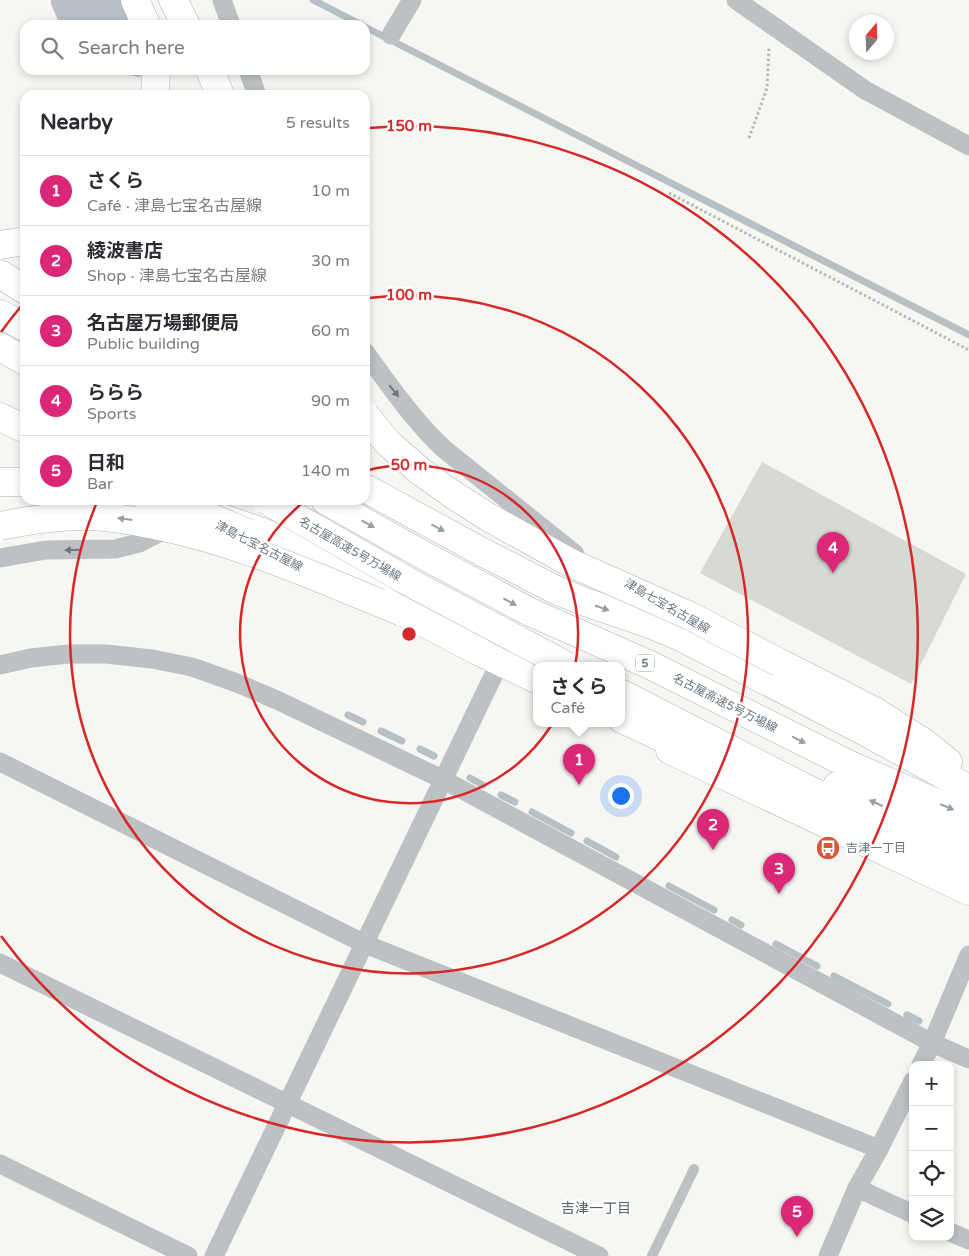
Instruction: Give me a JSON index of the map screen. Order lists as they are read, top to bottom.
{
  "streets": {
    "main road": ["津島七宝名古屋線", "名古屋高速5号万場線", "5"]
  },
  "districts": ["吉津一丁目"],
  "places": {
    "bus stop": ["吉津一丁目"]
  },
  "north": "top",
  "page": {
    "search": "Search here",
    "heading": ["Nearby", "5 results"],
    "list": [
      {
        "mark": "1",
        "name": "さくら",
        "note": "Café · 津島七宝名古屋線",
        "value": "10 m"
      },
      {
        "mark": "2",
        "name": "綾波書店",
        "note": "Shop · 津島七宝名古屋線",
        "value": "30 m"
      },
      {
        "mark": "3",
        "name": "名古屋万場郵便局",
        "note": "Public building",
        "value": "60 m"
      },
      {
        "mark": "4",
        "name": "ららら",
        "note": "Sports",
        "value": "90 m"
      },
      {
        "mark": "5",
        "name": "日和",
        "note": "Bar",
        "value": "140 m"
      }
    ],
    "pins": [
      "4",
      "1",
      "2",
      "3",
      "5"
    ],
    "popup": ["さくら", "Café"],
    "map_buttons": ["+", "−"]
  },
  "rings": ["150 m", "100 m", "50 m"]
}
